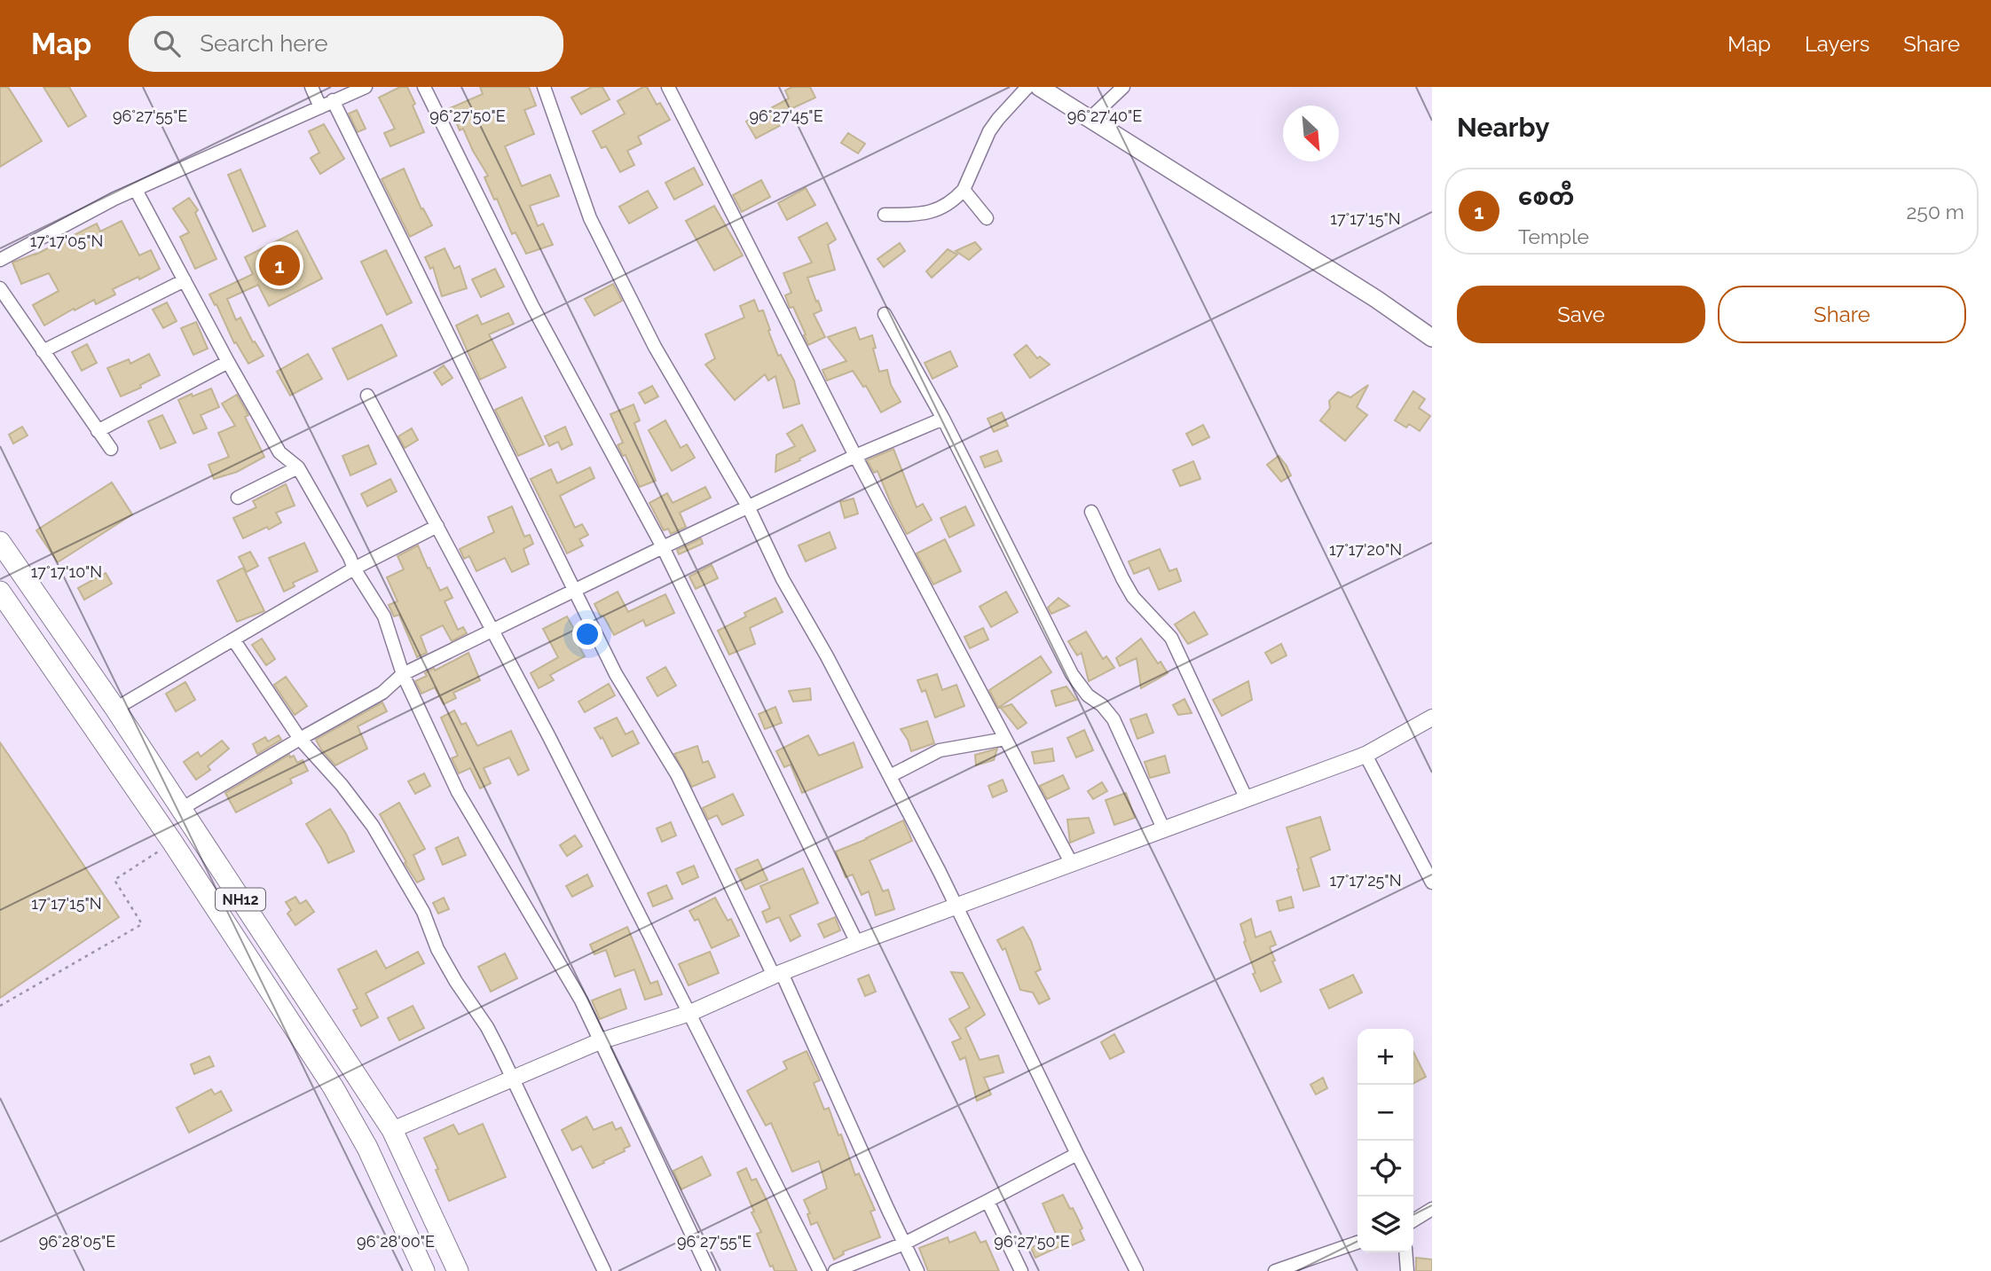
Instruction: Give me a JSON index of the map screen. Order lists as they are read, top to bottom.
{
  "streets": {
    "highway": ["NH12"]
  },
  "north": "bottom right",
  "page": {
    "header": "Map",
    "search": "Search here",
    "nav": ["Map", "Layers", "Share"],
    "heading": "Nearby",
    "list": [
      {
        "mark": "1",
        "name": "စေတီ",
        "note": "Temple",
        "value": "250 m"
      }
    ],
    "pins": "1",
    "buttons": ["Save", "Share"],
    "map_buttons": ["+", "−"]
  },
  "coordinates": [
    "96°27'55\"E",
    "96°27'50\"E",
    "96°27'45\"E",
    "96°27'40\"E",
    "17°17'15\"N",
    "17°17'05\"N",
    "17°17'20\"N",
    "17°17'10\"N",
    "17°17'25\"N",
    "96°28'05\"E",
    "96°28'00\"E"
  ]
}
